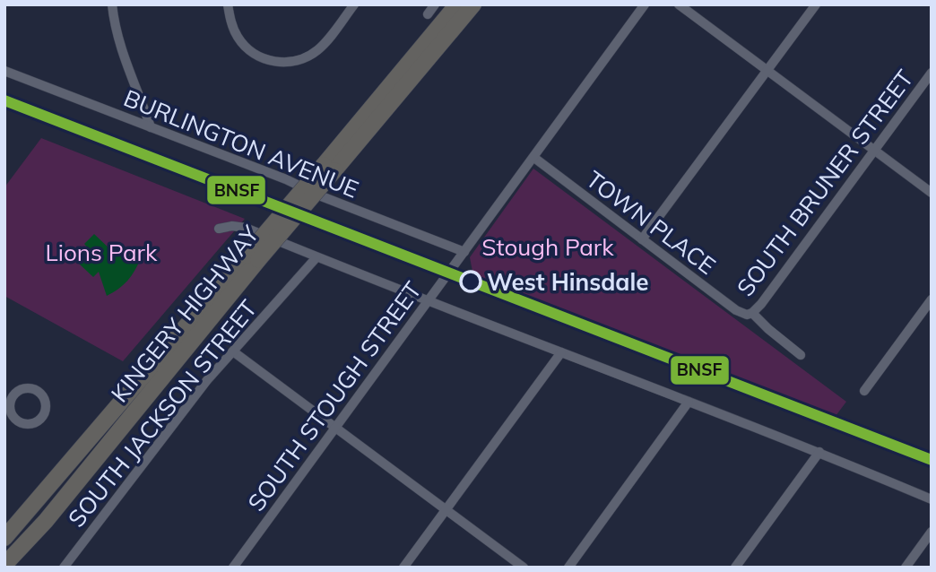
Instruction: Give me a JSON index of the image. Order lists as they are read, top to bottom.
{
  "streets": {
    "highway": ["KINGERY HIGHWAY"],
    "street": [
      "BURLINGTON AVENUE",
      "SOUTH BRUNER STREET",
      "TOWN PLACE",
      "SOUTH STOUGH STREET",
      "SOUTH JACKSON STREET"
    ]
  },
  "crossings": [
    ["BURLINGTON AVENUE", "SOUTH STOUGH STREET"],
    ["SOUTH BRUNER STREET", "TOWN PLACE"],
    ["TOWN PLACE", "SOUTH STOUGH STREET"]
  ],
  "parks": ["Stough Park", "Lions Park"],
  "places": ["West Hinsdale"],
  "lines": ["transit line BNSF"]
}
